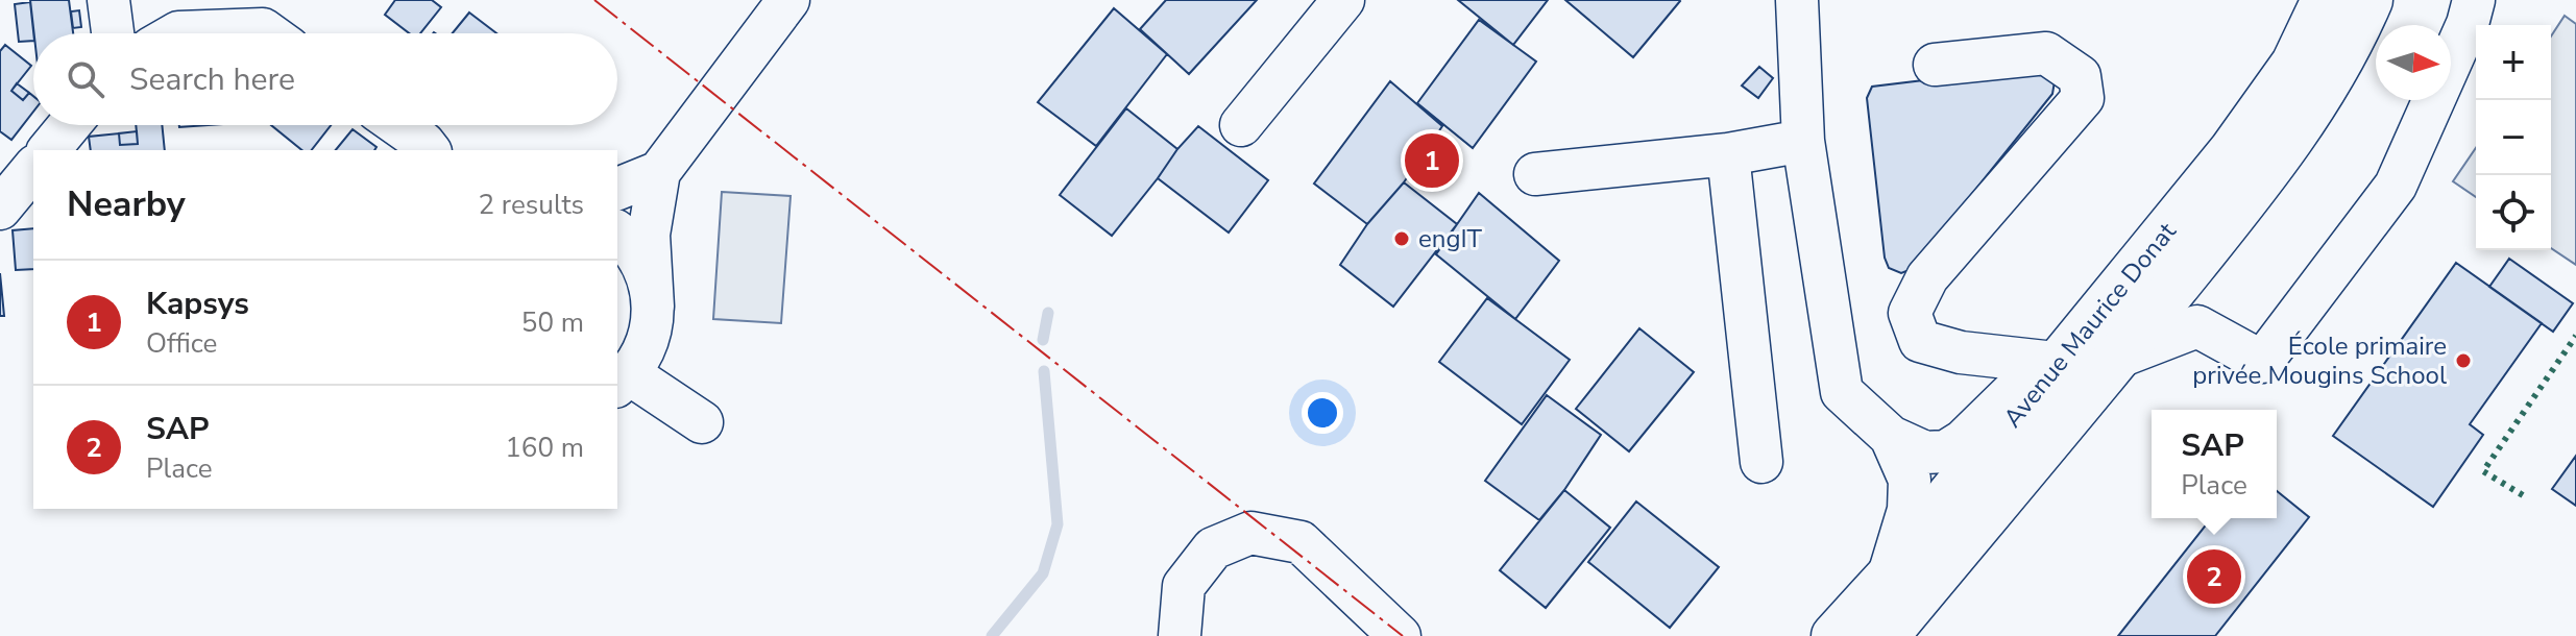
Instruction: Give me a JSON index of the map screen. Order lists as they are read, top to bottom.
{
  "streets": {
    "main road": ["Avenue Maurice Donat"]
  },
  "places": ["engIT", "École primaire privée Mougins School"],
  "north": "right",
  "page": {
    "map_buttons": ["+", "−"],
    "search": "Search here",
    "pins": ["1", "2"],
    "heading": ["Nearby", "2 results"],
    "list": [
      {
        "mark": "1",
        "name": "Kapsys",
        "note": "Office",
        "value": "50 m"
      },
      {
        "mark": "2",
        "name": "SAP",
        "note": "Place",
        "value": "160 m"
      }
    ],
    "popup": ["SAP", "Place"]
  }
}
